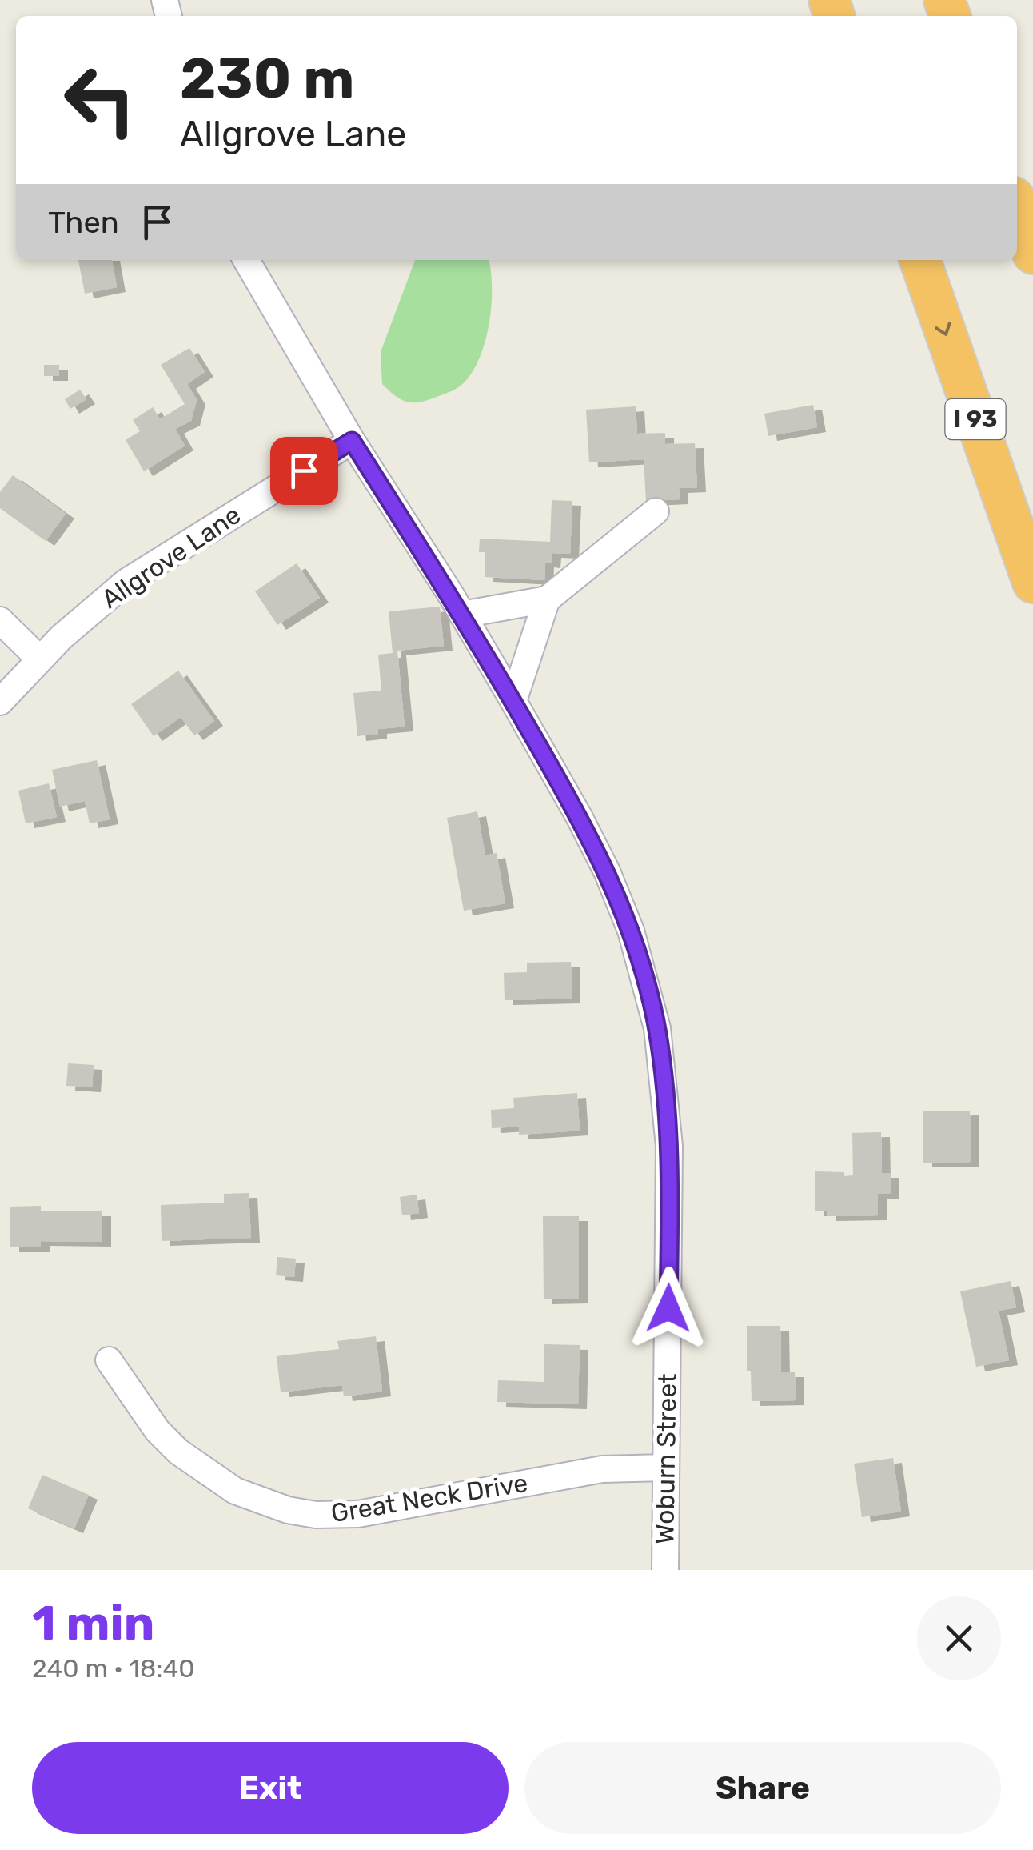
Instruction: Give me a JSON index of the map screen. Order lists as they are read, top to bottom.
{
  "streets": {
    "highway": ["I 93"],
    "street": ["Allgrove Lane", "Woburn Street", "Great Neck Drive"]
  },
  "crossings": [
    ["Allgrove Lane", "Woburn Street"],
    ["Woburn Street", "Great Neck Drive"]
  ],
  "page": {
    "turn": ["230 m", "Allgrove Lane"],
    "then": "Then",
    "heading": ["1 min", "240 m · 18:40"],
    "buttons": ["Exit", "Share"]
  }
}
